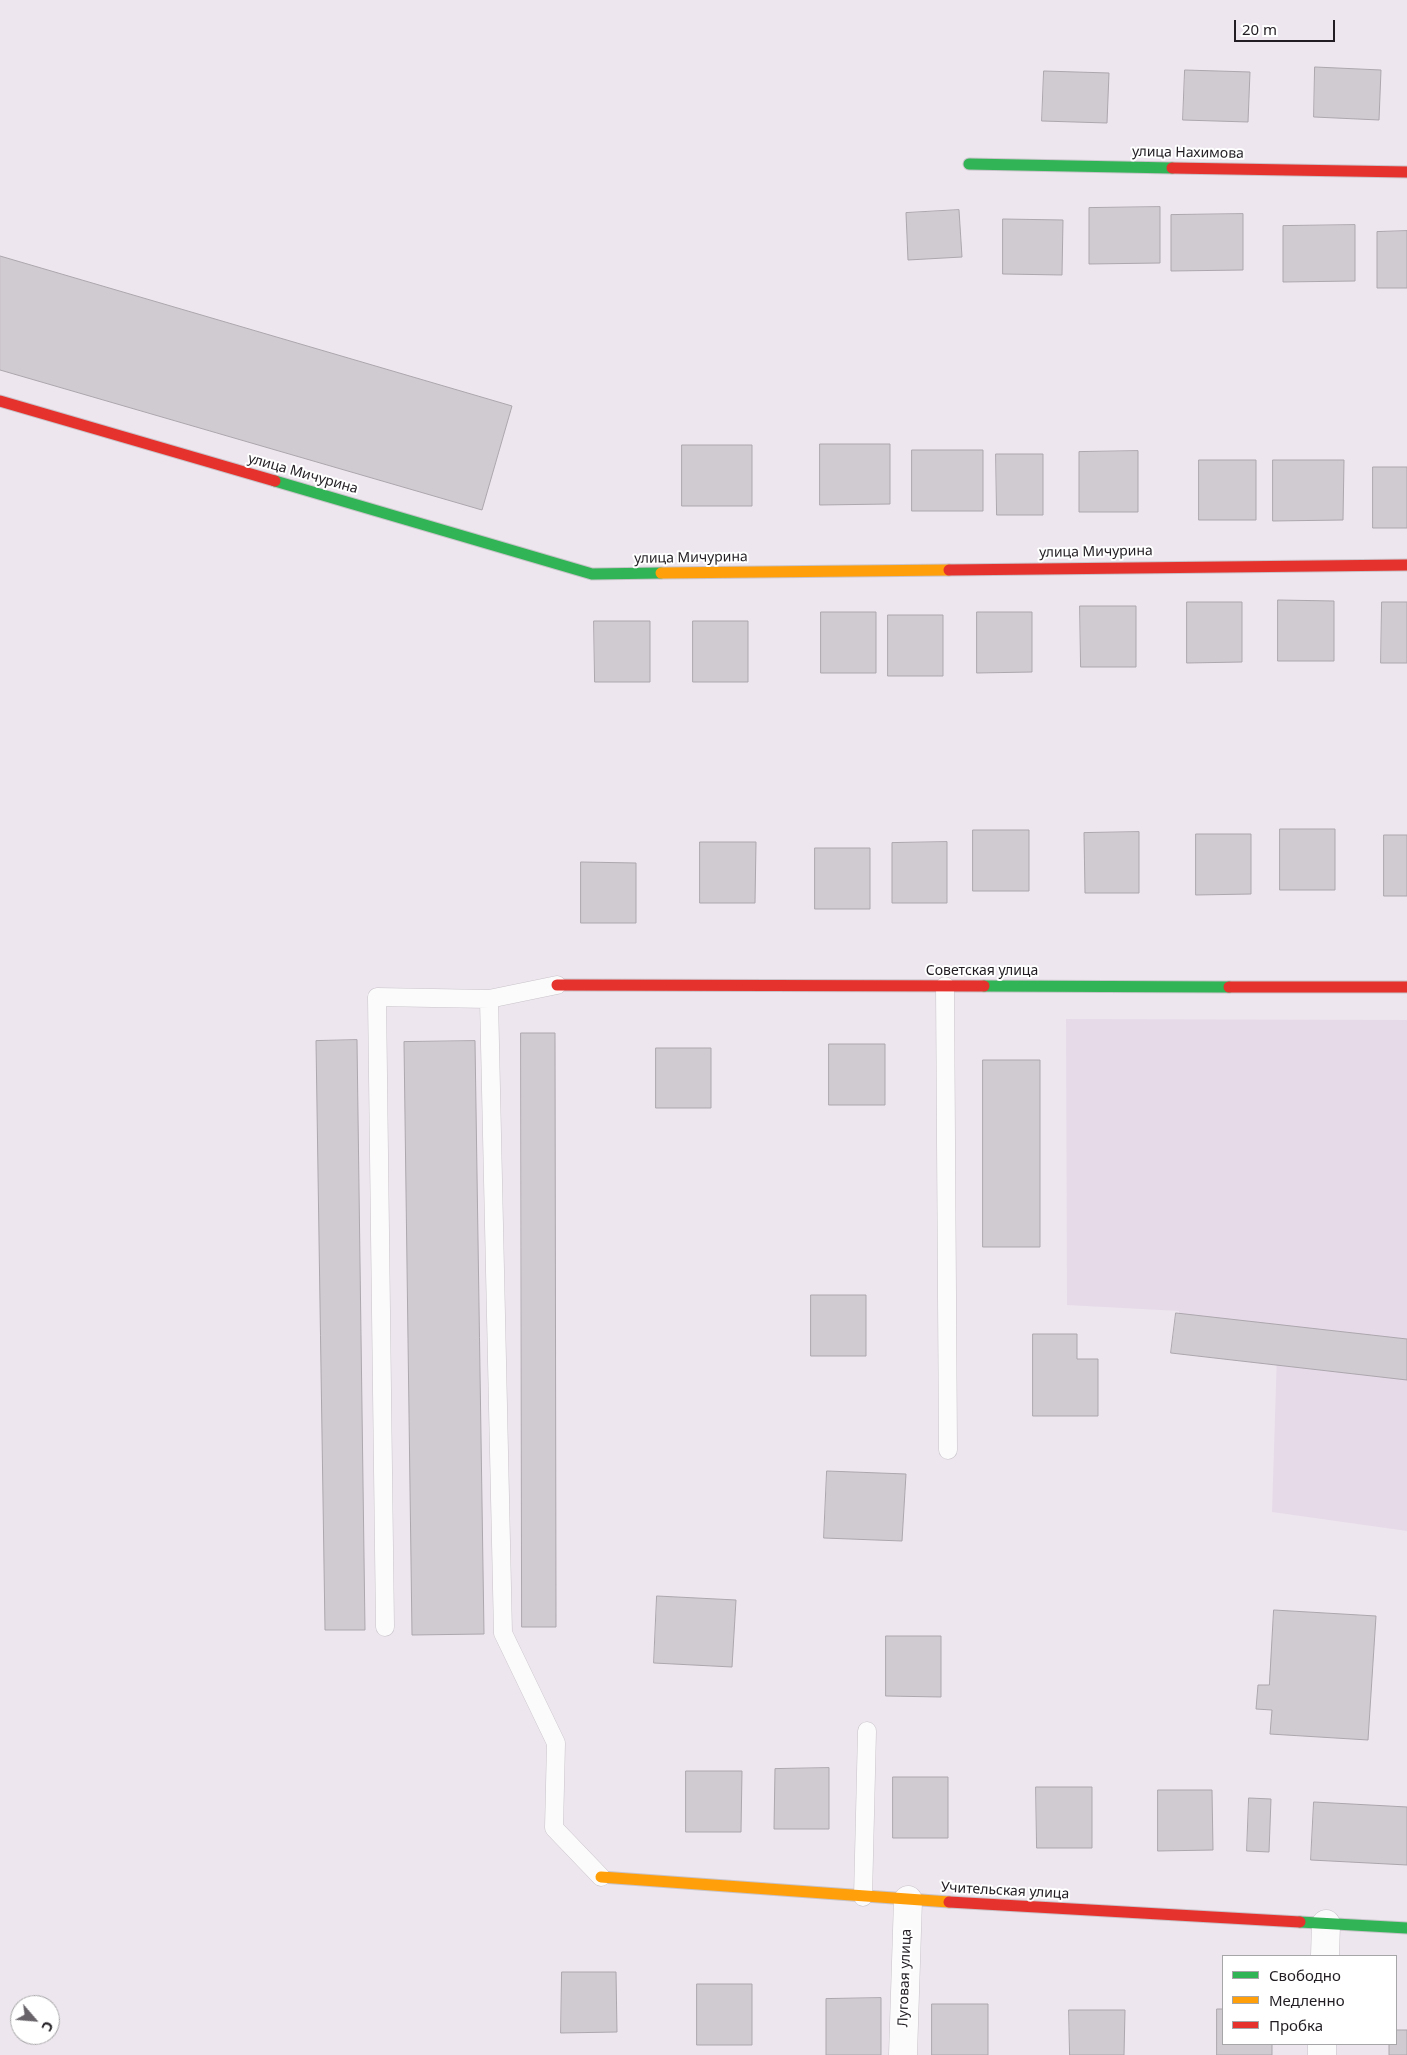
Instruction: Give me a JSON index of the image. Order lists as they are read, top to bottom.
{
  "streets": {
    "street": [
      "улица Нахимова",
      "улица Мичурина",
      "Советская улица",
      "Учительская улица",
      "Луговая улица"
    ]
  },
  "crossings": [
    ["Учительская улица", "Луговая улица"]
  ],
  "legend": ["Свободно", "Медленно", "Пробка"],
  "scale_bar": "20 m",
  "north": "bottom right"
}
